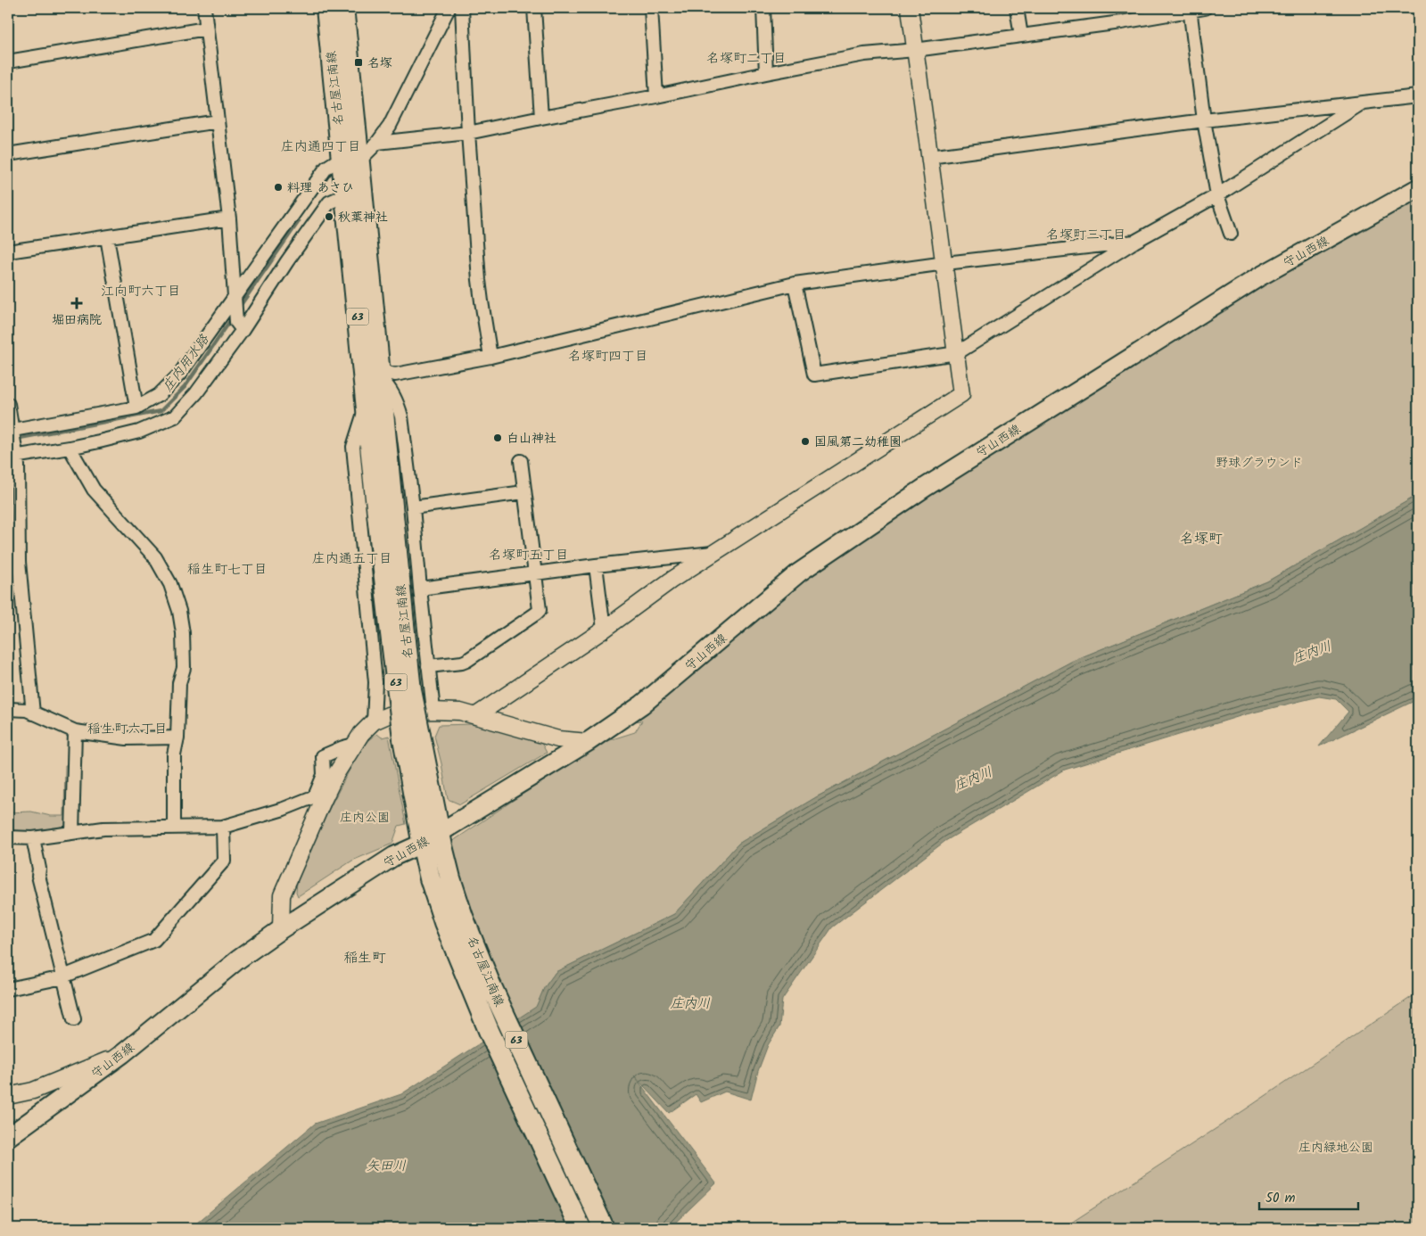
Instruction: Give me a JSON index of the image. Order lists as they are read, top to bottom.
{
  "streets": {
    "main road": ["名古屋江南線", "守山西線", "63"]
  },
  "crossings": [
    ["名古屋江南線", "守山西線"]
  ],
  "districts": [
    "名塚町二丁目",
    "庄内通四丁目",
    "名塚町三丁目",
    "江向町六丁目",
    "名塚町四丁目",
    "名塚町",
    "名塚町五丁目",
    "庄内通五丁目",
    "稲生町七丁目",
    "稲生町六丁目",
    "稲生町"
  ],
  "water": ["庄内用水路", "庄内川", "矢田川"],
  "parks": ["野球グラウンド", "庄内公園", "庄内緑地公園"],
  "places": {
    "transit": ["名塚"],
    "other": [
      "料理 あさひ",
      "秋葉神社",
      "白山神社",
      "国風第二幼稚園"
    ],
    "health": ["堀田病院"]
  },
  "scale_bar": "50 m"
}
